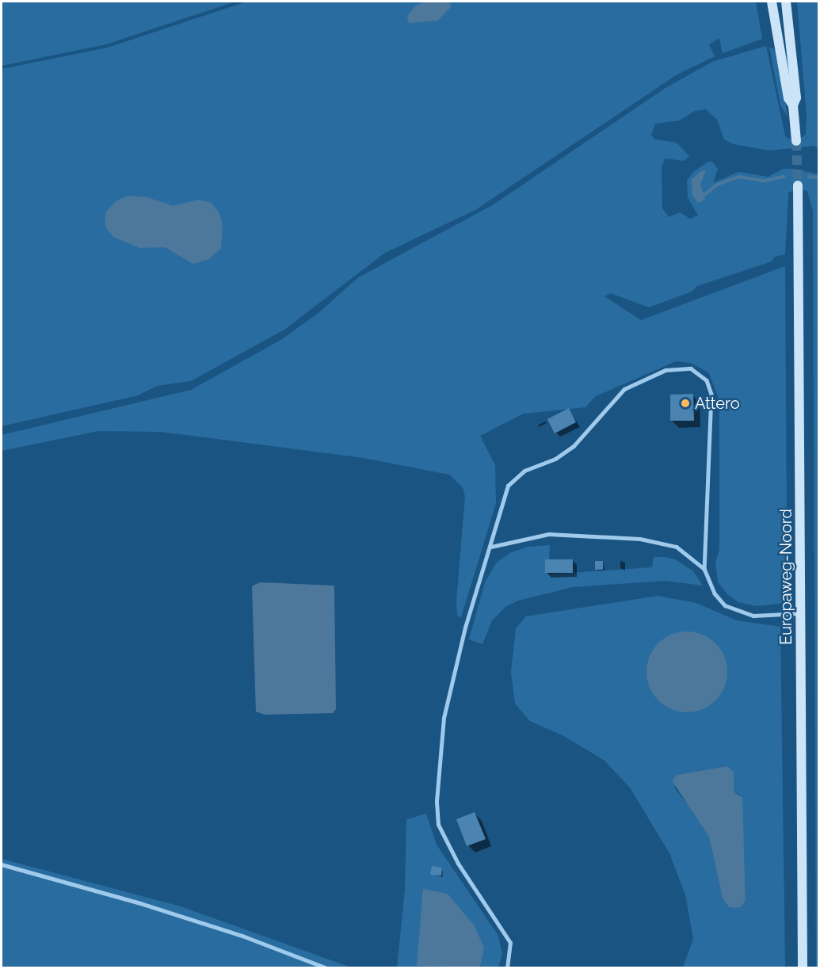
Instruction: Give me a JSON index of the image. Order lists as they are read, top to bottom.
{
  "streets": {
    "street": ["Europaweg-Noord"]
  },
  "places": ["Attero"]
}
